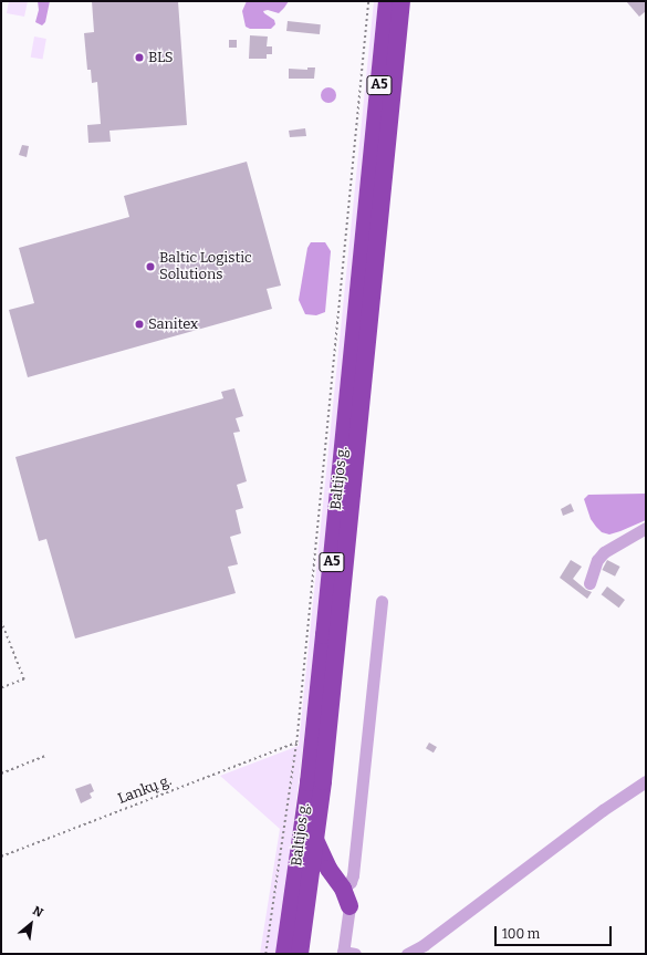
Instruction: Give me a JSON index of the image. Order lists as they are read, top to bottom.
{
  "streets": {
    "highway": ["A5", "Baltijos g."],
    "path": ["Lankų g."]
  },
  "places": ["BLS", "Baltic Logistic Solutions", "Sanitex"],
  "scale_bar": "100 m",
  "north": "top right"
}
